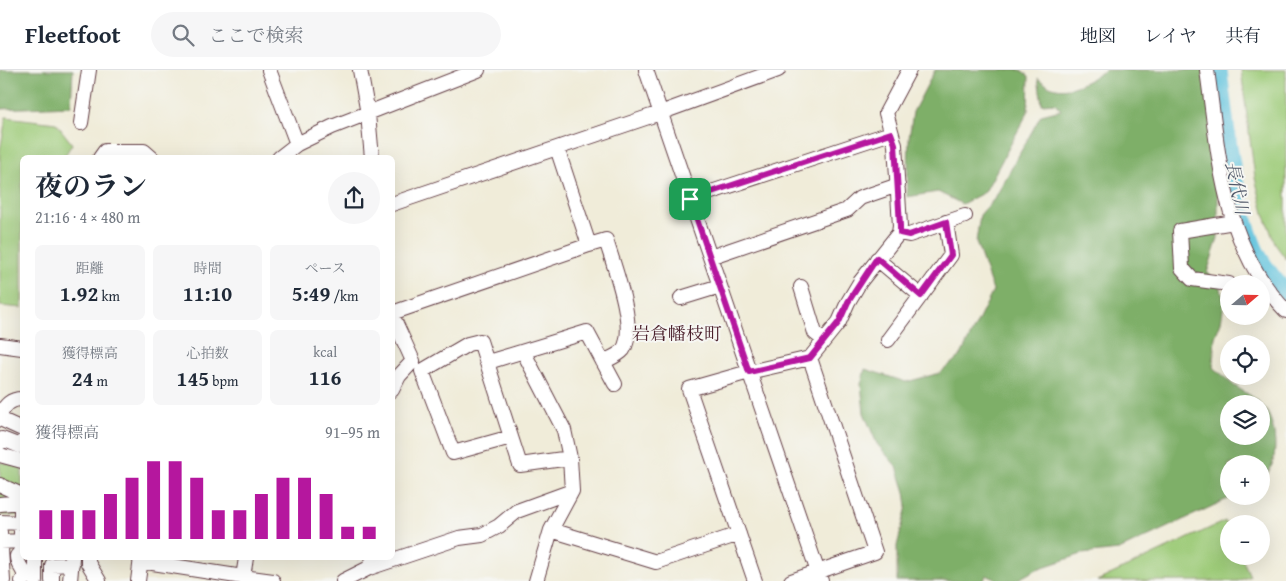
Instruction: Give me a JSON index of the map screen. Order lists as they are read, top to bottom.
{
  "districts": ["岩倉幡枝町"],
  "water": ["長代川"],
  "north": "right",
  "page": {
    "header": "Fleetfoot",
    "search": "ここで検索",
    "nav": ["地図", "レイヤ", "共有"],
    "heading": ["夜のラン", "21:16 · 4 × 480 m"],
    "stats": [
      ["距離", "1.92 km"],
      ["時間", "11:10"],
      ["ペース", "5:49 /km"],
      ["獲得標高", "24 m"],
      ["心拍数", "145 bpm"],
      ["kcal", "116"]
    ],
    "map_buttons": ["+", "−"],
    "chart": ["獲得標高", "91–95 m"]
  }
}
